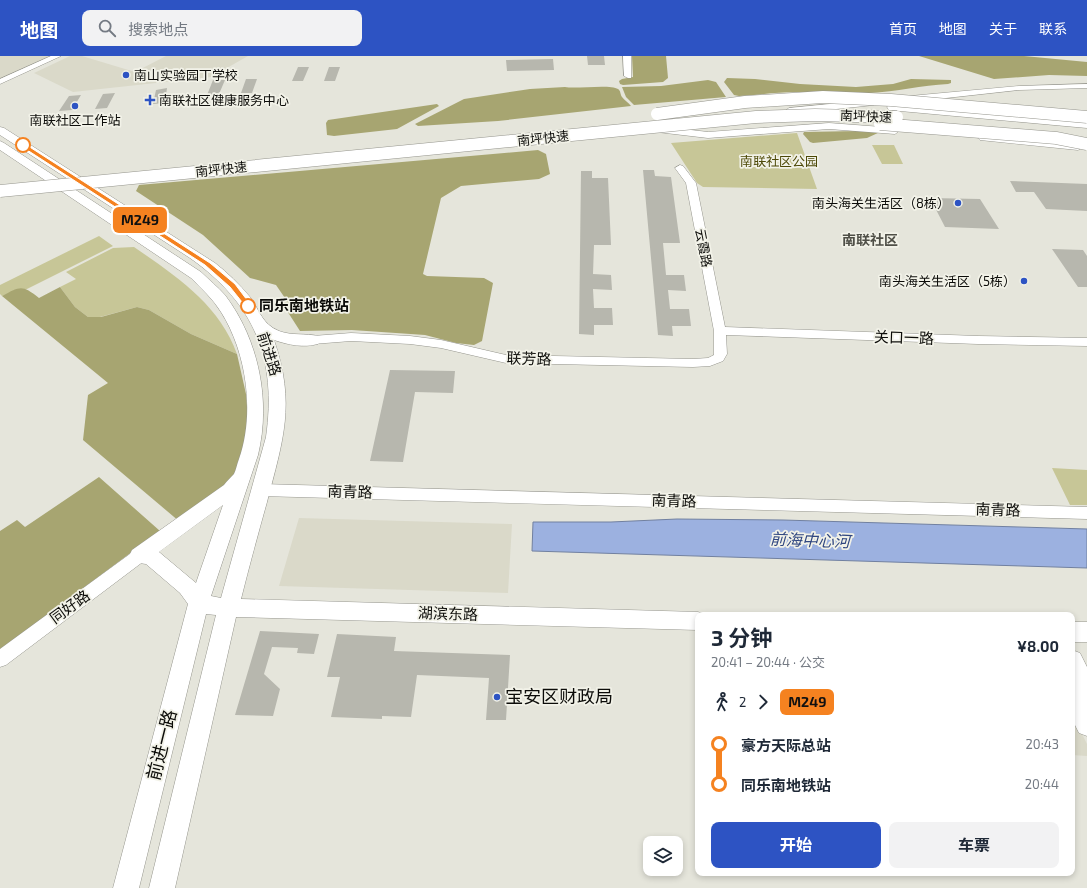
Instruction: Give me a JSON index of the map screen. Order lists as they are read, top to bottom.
{
  "streets": {
    "highway": ["南坪快速"],
    "main road": ["前进路", "湖滨东路", "前进一路"],
    "street": [
      "云霞路",
      "关口一路",
      "联芳路",
      "南青路",
      "同好路"
    ]
  },
  "crossings": [
    ["云霞路", "关口一路"],
    ["云霞路", "联芳路"],
    ["关口一路", "联芳路"],
    ["前进路", "南青路"],
    ["前进路", "湖滨东路"],
    ["前进路", "前进一路"],
    ["湖滨东路", "前进一路"]
  ],
  "districts": ["南联社区"],
  "water": ["前海中心河"],
  "parks": ["南联社区公园"],
  "places": {
    "other": [
      "南山实验园丁学校",
      "南联社区工作站",
      "南头海关生活区（8栋）",
      "南头海关生活区（5栋）",
      "同乐南地铁站",
      "宝安区财政局"
    ],
    "health": ["南联社区健康服务中心"]
  },
  "lines": ["bus line M249"],
  "page": {
    "header": "地图",
    "search": "搜索地点",
    "nav": [
      "首页",
      "地图",
      "关于",
      "联系"
    ],
    "on_map": "M249",
    "heading": ["3 分钟", "20:41 – 20:44 · 公交", "¥8.00"],
    "legs": ["2", "M249"],
    "list": [
      {
        "name": "豪方天际总站",
        "value": "20:43"
      },
      {
        "name": "同乐南地铁站",
        "value": "20:44"
      }
    ],
    "buttons": ["开始", "车票"]
  }
}
